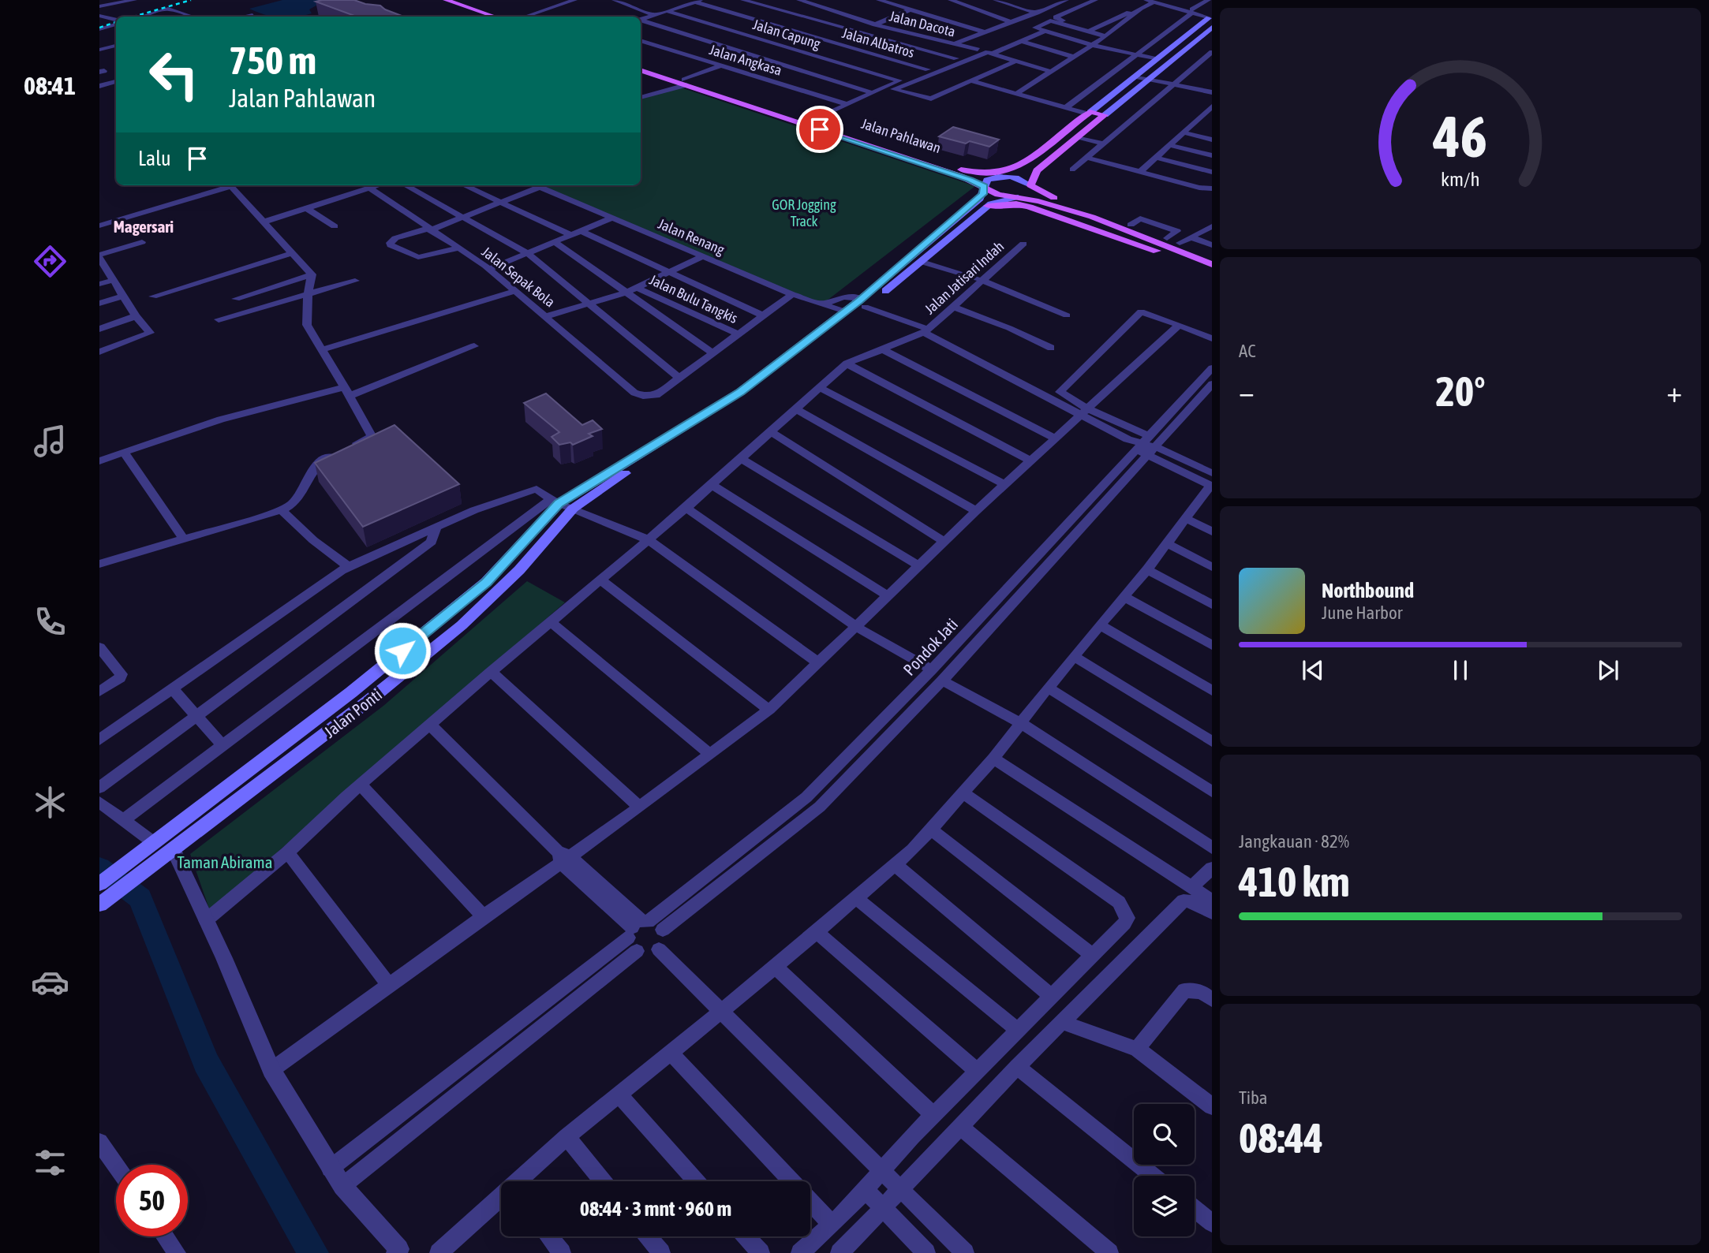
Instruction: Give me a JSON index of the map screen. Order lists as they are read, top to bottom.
{
  "streets": {
    "main road": ["Jalan Pahlawan", "Jalan Ponti"],
    "street": [
      "Jalan Dacota",
      "Jalan Capung",
      "Jalan Albatros",
      "Jalan Angkasa",
      "Jalan Renang",
      "Jalan Sepak Bola",
      "Jalan Jatisari Indah",
      "Jalan Bulu Tangkis",
      "Pondok Jati"
    ]
  },
  "crossings": [
    ["Jalan Pahlawan", "Jalan Ponti"],
    ["Jalan Renang", "Jalan Ponti"]
  ],
  "districts": ["Magersari"],
  "parks": ["GOR Jogging Track", "Taman Abirama"],
  "page": {
    "tabs": "08:41",
    "turn": ["750 m", "Jalan Pahlawan"],
    "then": "Lalu",
    "tile": [
      "AC",
      ["Jangkauan · 82%", "410 km"],
      ["Tiba", "08:44"]
    ],
    "heat": ["−", "20°", "+"],
    "song": ["Northbound", "June Harbor"],
    "limit": "50",
    "trip": "08:44 · 3 mnt · 960 m",
    "gauge": ["46", "km/h"]
  }
}
